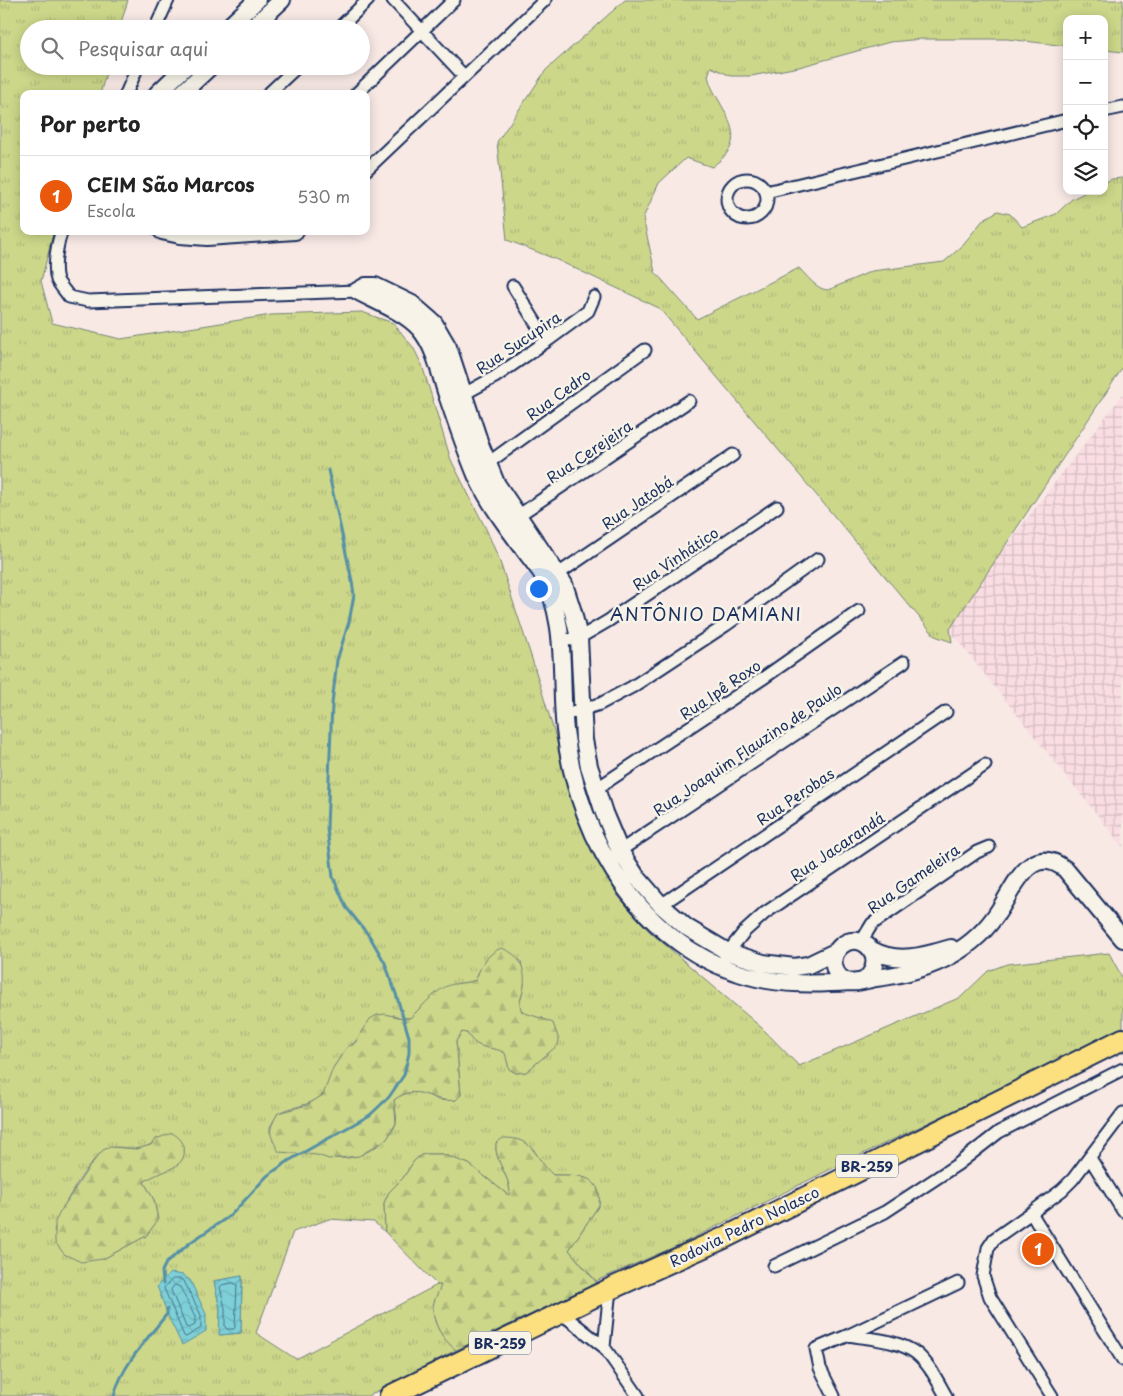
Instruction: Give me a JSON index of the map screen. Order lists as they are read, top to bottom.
{
  "streets": {
    "highway": ["BR-259", "Rodovia Pedro Nolasco"],
    "street": [
      "Rua Sucupira",
      "Rua Cedro",
      "Rua Cerejeira",
      "Rua Jatobá",
      "Rua Vinhático",
      "Rua Ipê Roxo",
      "Rua Joaquim Flauzino de Paulo",
      "Rua Perobas",
      "Rua Jacarandá",
      "Rua Gameleira"
    ]
  },
  "districts": ["ANTÔNIO DAMIANI"],
  "page": {
    "map_buttons": ["+", "−"],
    "search": "Pesquisar aqui",
    "heading": "Por perto",
    "list": [
      {
        "mark": "1",
        "name": "CEIM São Marcos",
        "note": "Escola",
        "value": "530 m"
      }
    ],
    "pins": "1"
  }
}
